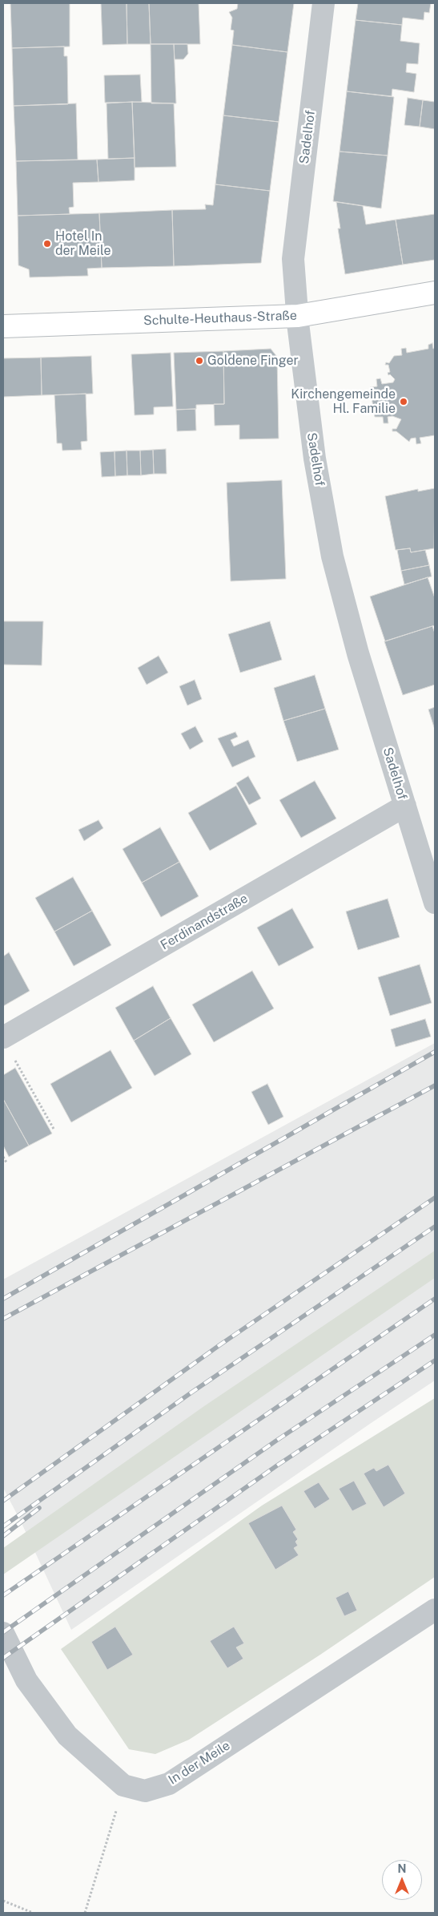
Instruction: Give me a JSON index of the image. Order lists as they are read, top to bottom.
{
  "streets": {
    "main road": ["Schulte-Heuthaus-Straße"],
    "street": ["Sadelhof", "Ferdinandstraße", "In der Meile"]
  },
  "crossings": [
    ["Sadelhof", "Schulte-Heuthaus-Straße"],
    ["Sadelhof", "Ferdinandstraße"]
  ],
  "places": ["Hotel In der Meile", "Goldene Finger", "Kirchengemeinde Hl. Familie"],
  "north": "top"
}
